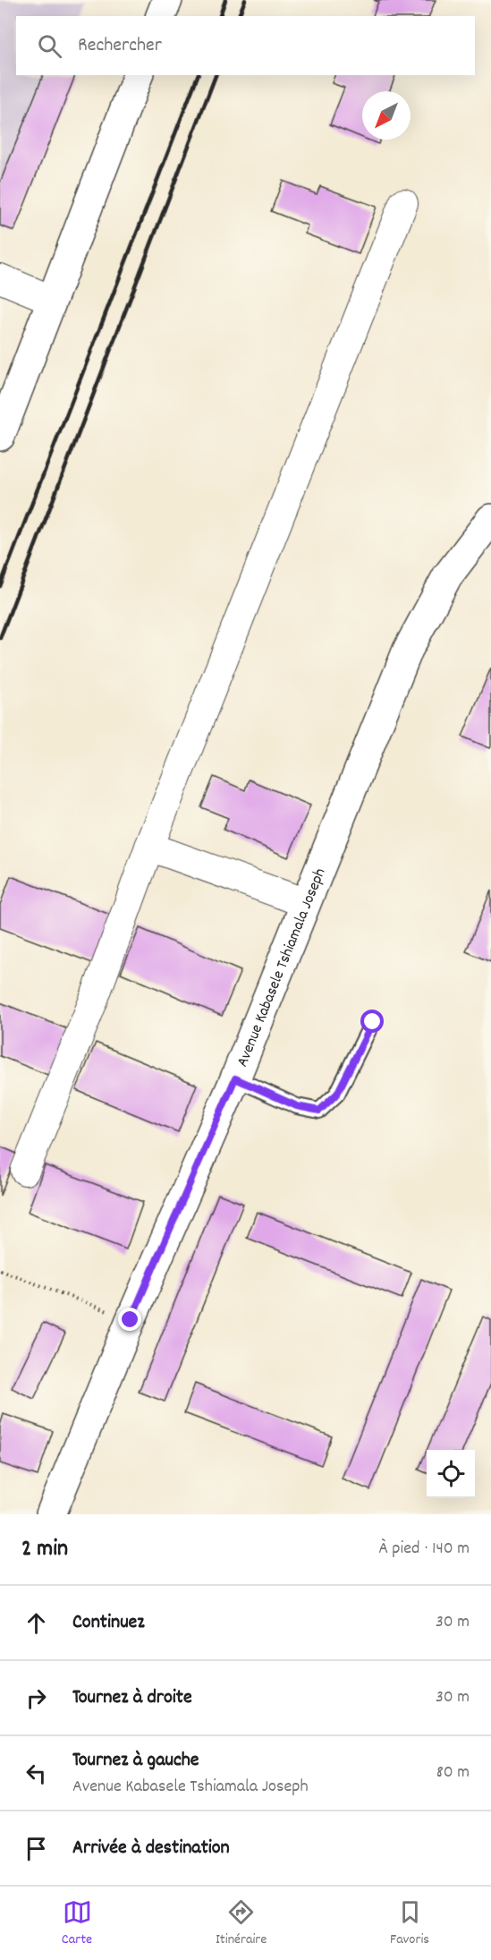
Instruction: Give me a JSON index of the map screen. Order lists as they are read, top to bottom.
{
  "streets": {
    "main road": ["Avenue Kabasele Tshiamala Joseph"]
  },
  "north": "bottom left",
  "page": {
    "search": "Rechercher",
    "heading": ["2 min", "À pied · 140 m"],
    "list": [
      ["Continuez", "30 m"],
      ["Tournez à droite", "30 m"],
      ["Tournez à gauche", "Avenue Kabasele Tshiamala Joseph", "80 m"],
      "Arrivée à destination"
    ],
    "nav": ["Carte", "Itinéraire", "Favoris"]
  }
}
